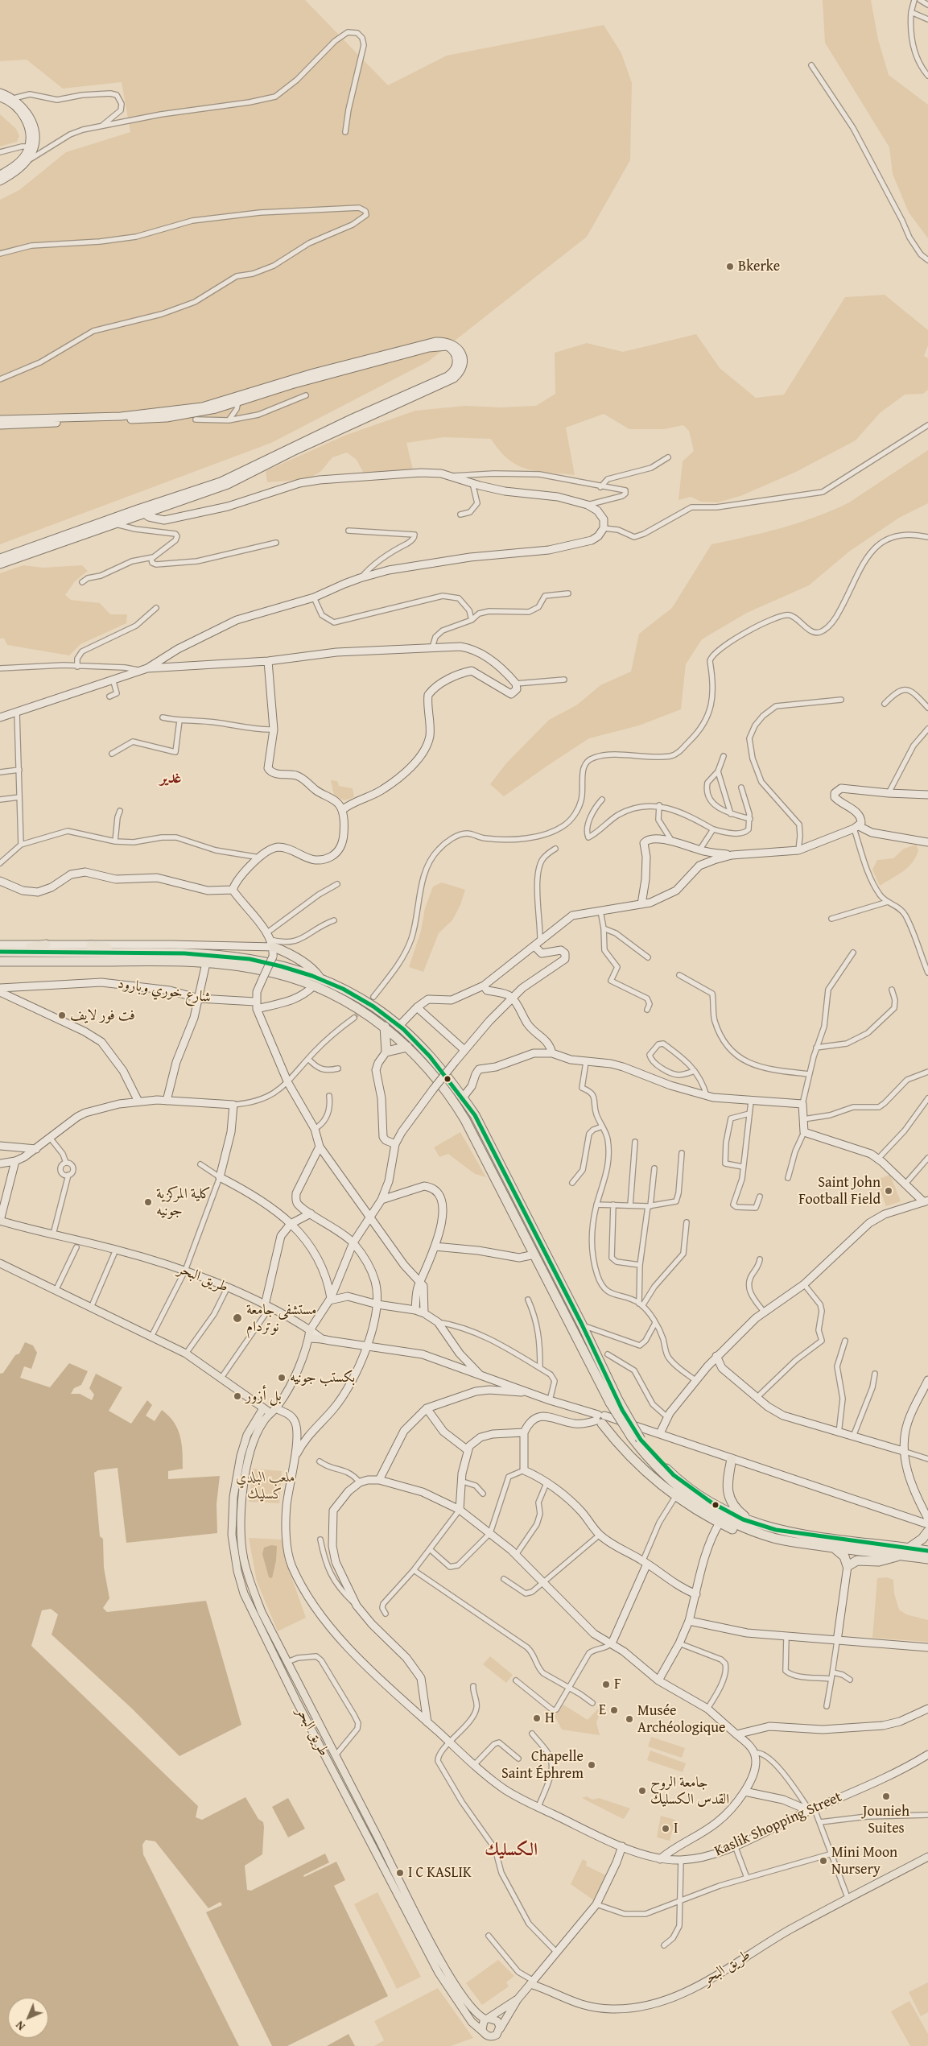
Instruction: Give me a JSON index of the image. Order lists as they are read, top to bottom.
{
  "streets": {
    "main road": ["طريق البحر"],
    "street": ["شارع خوري وبارود", "Kaslik Shopping Street"]
  },
  "districts": ["غدير", "الكسليك"],
  "parks": ["ملعب البلدي كسليك"],
  "places": [
    "Bkerke",
    "فت فور لايف",
    "Saint John Football Field",
    "كلية المركزية جونيه",
    "مستشفى جامعة نوتردام",
    "بكستب جونيه",
    "بل أزور",
    "F",
    "E",
    "H",
    "Musée Archéologique",
    "Chapelle Saint Éphrem",
    "جامعة الروح القدس الكسليك",
    "Jounieh Suites",
    "I",
    "Mini Moon Nursery",
    "I C KASLIK"
  ],
  "north": "bottom left"
}
